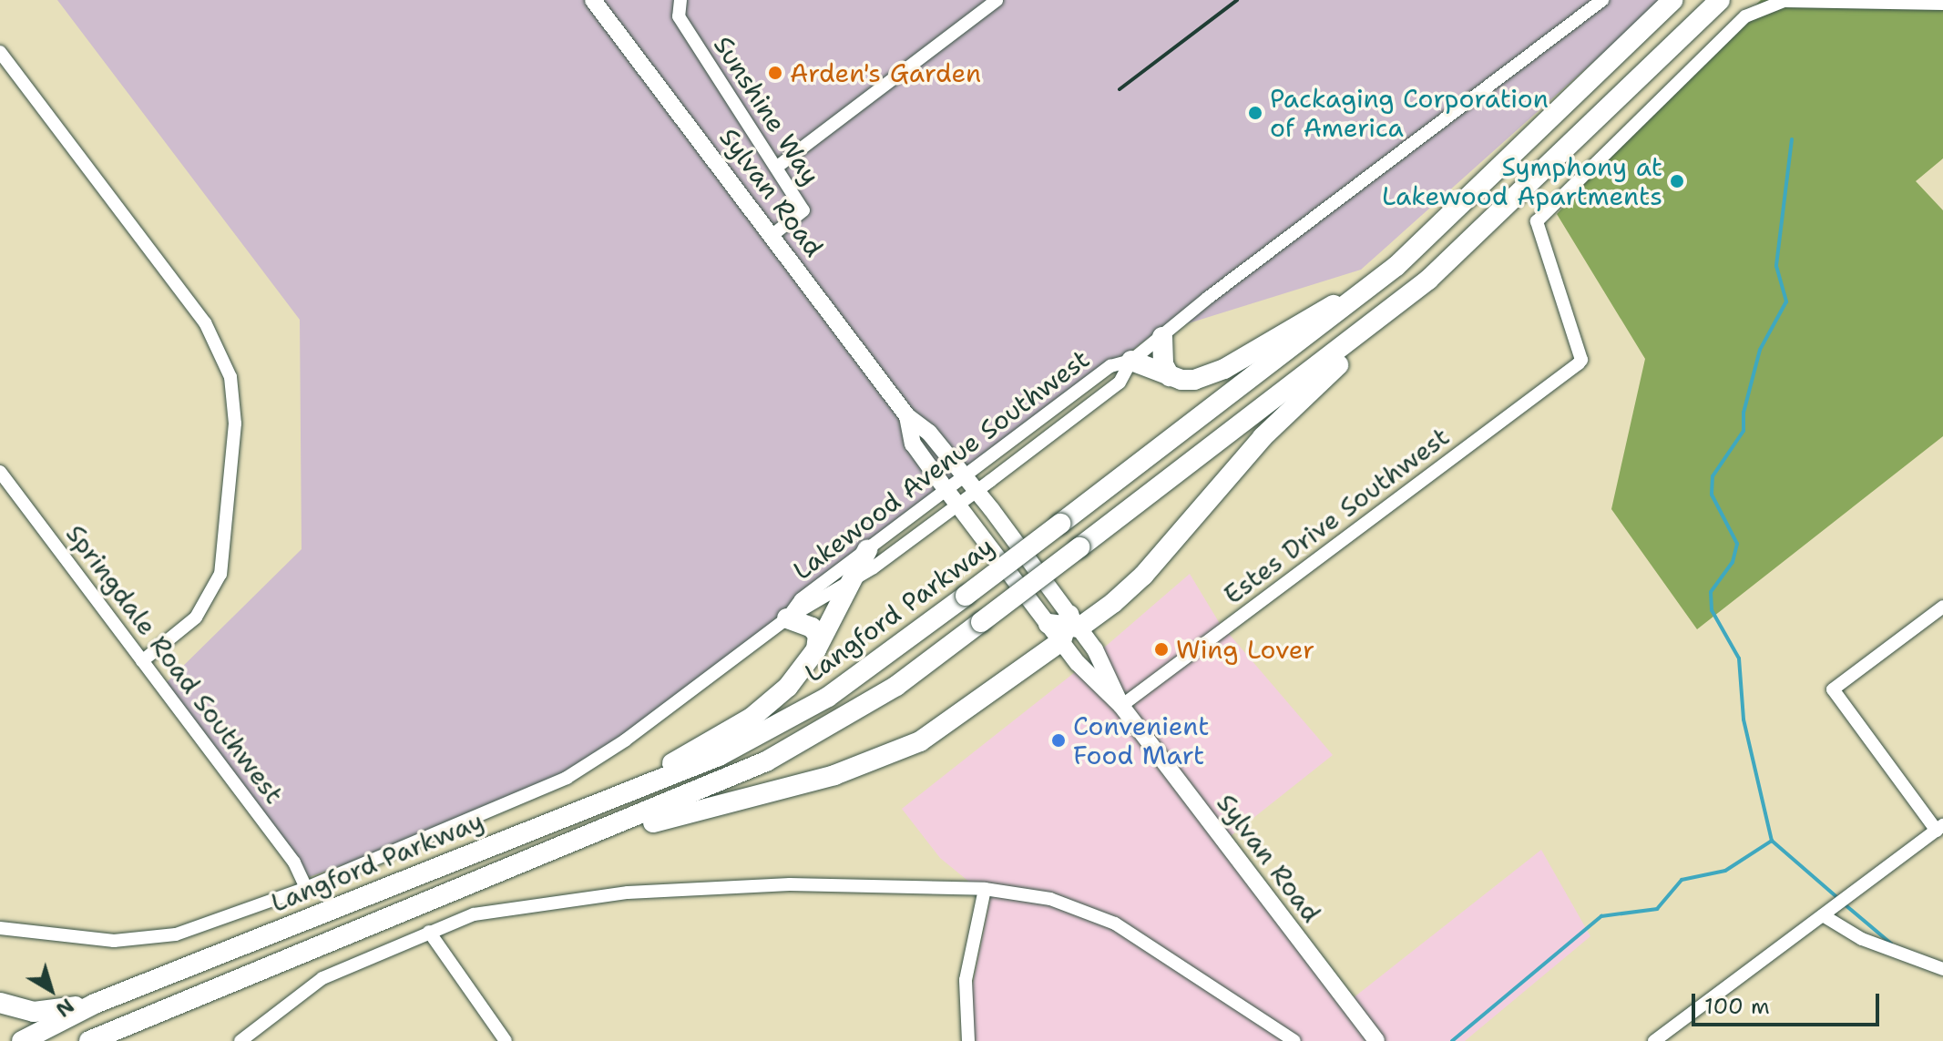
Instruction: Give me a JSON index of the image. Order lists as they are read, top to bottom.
{
  "streets": {
    "highway": ["Langford Parkway"],
    "main road": ["Sylvan Road"],
    "street": [
      "Sunshine Way",
      "Lakewood Avenue Southwest",
      "Estes Drive Southwest",
      "Springdale Road Southwest"
    ]
  },
  "crossings": [
    ["Sunshine Way", "Sylvan Road"],
    ["Sylvan Road", "Lakewood Avenue Southwest"],
    ["Sylvan Road", "Estes Drive Southwest"],
    ["Lakewood Avenue Southwest", "Springdale Road Southwest"]
  ],
  "places": [
    "Arden's Garden",
    "Packaging Corporation of America",
    "Symphony at Lakewood Apartments",
    "Wing Lover",
    "Convenient Food Mart"
  ],
  "scale_bar": "100 m",
  "north": "bottom right"
}
